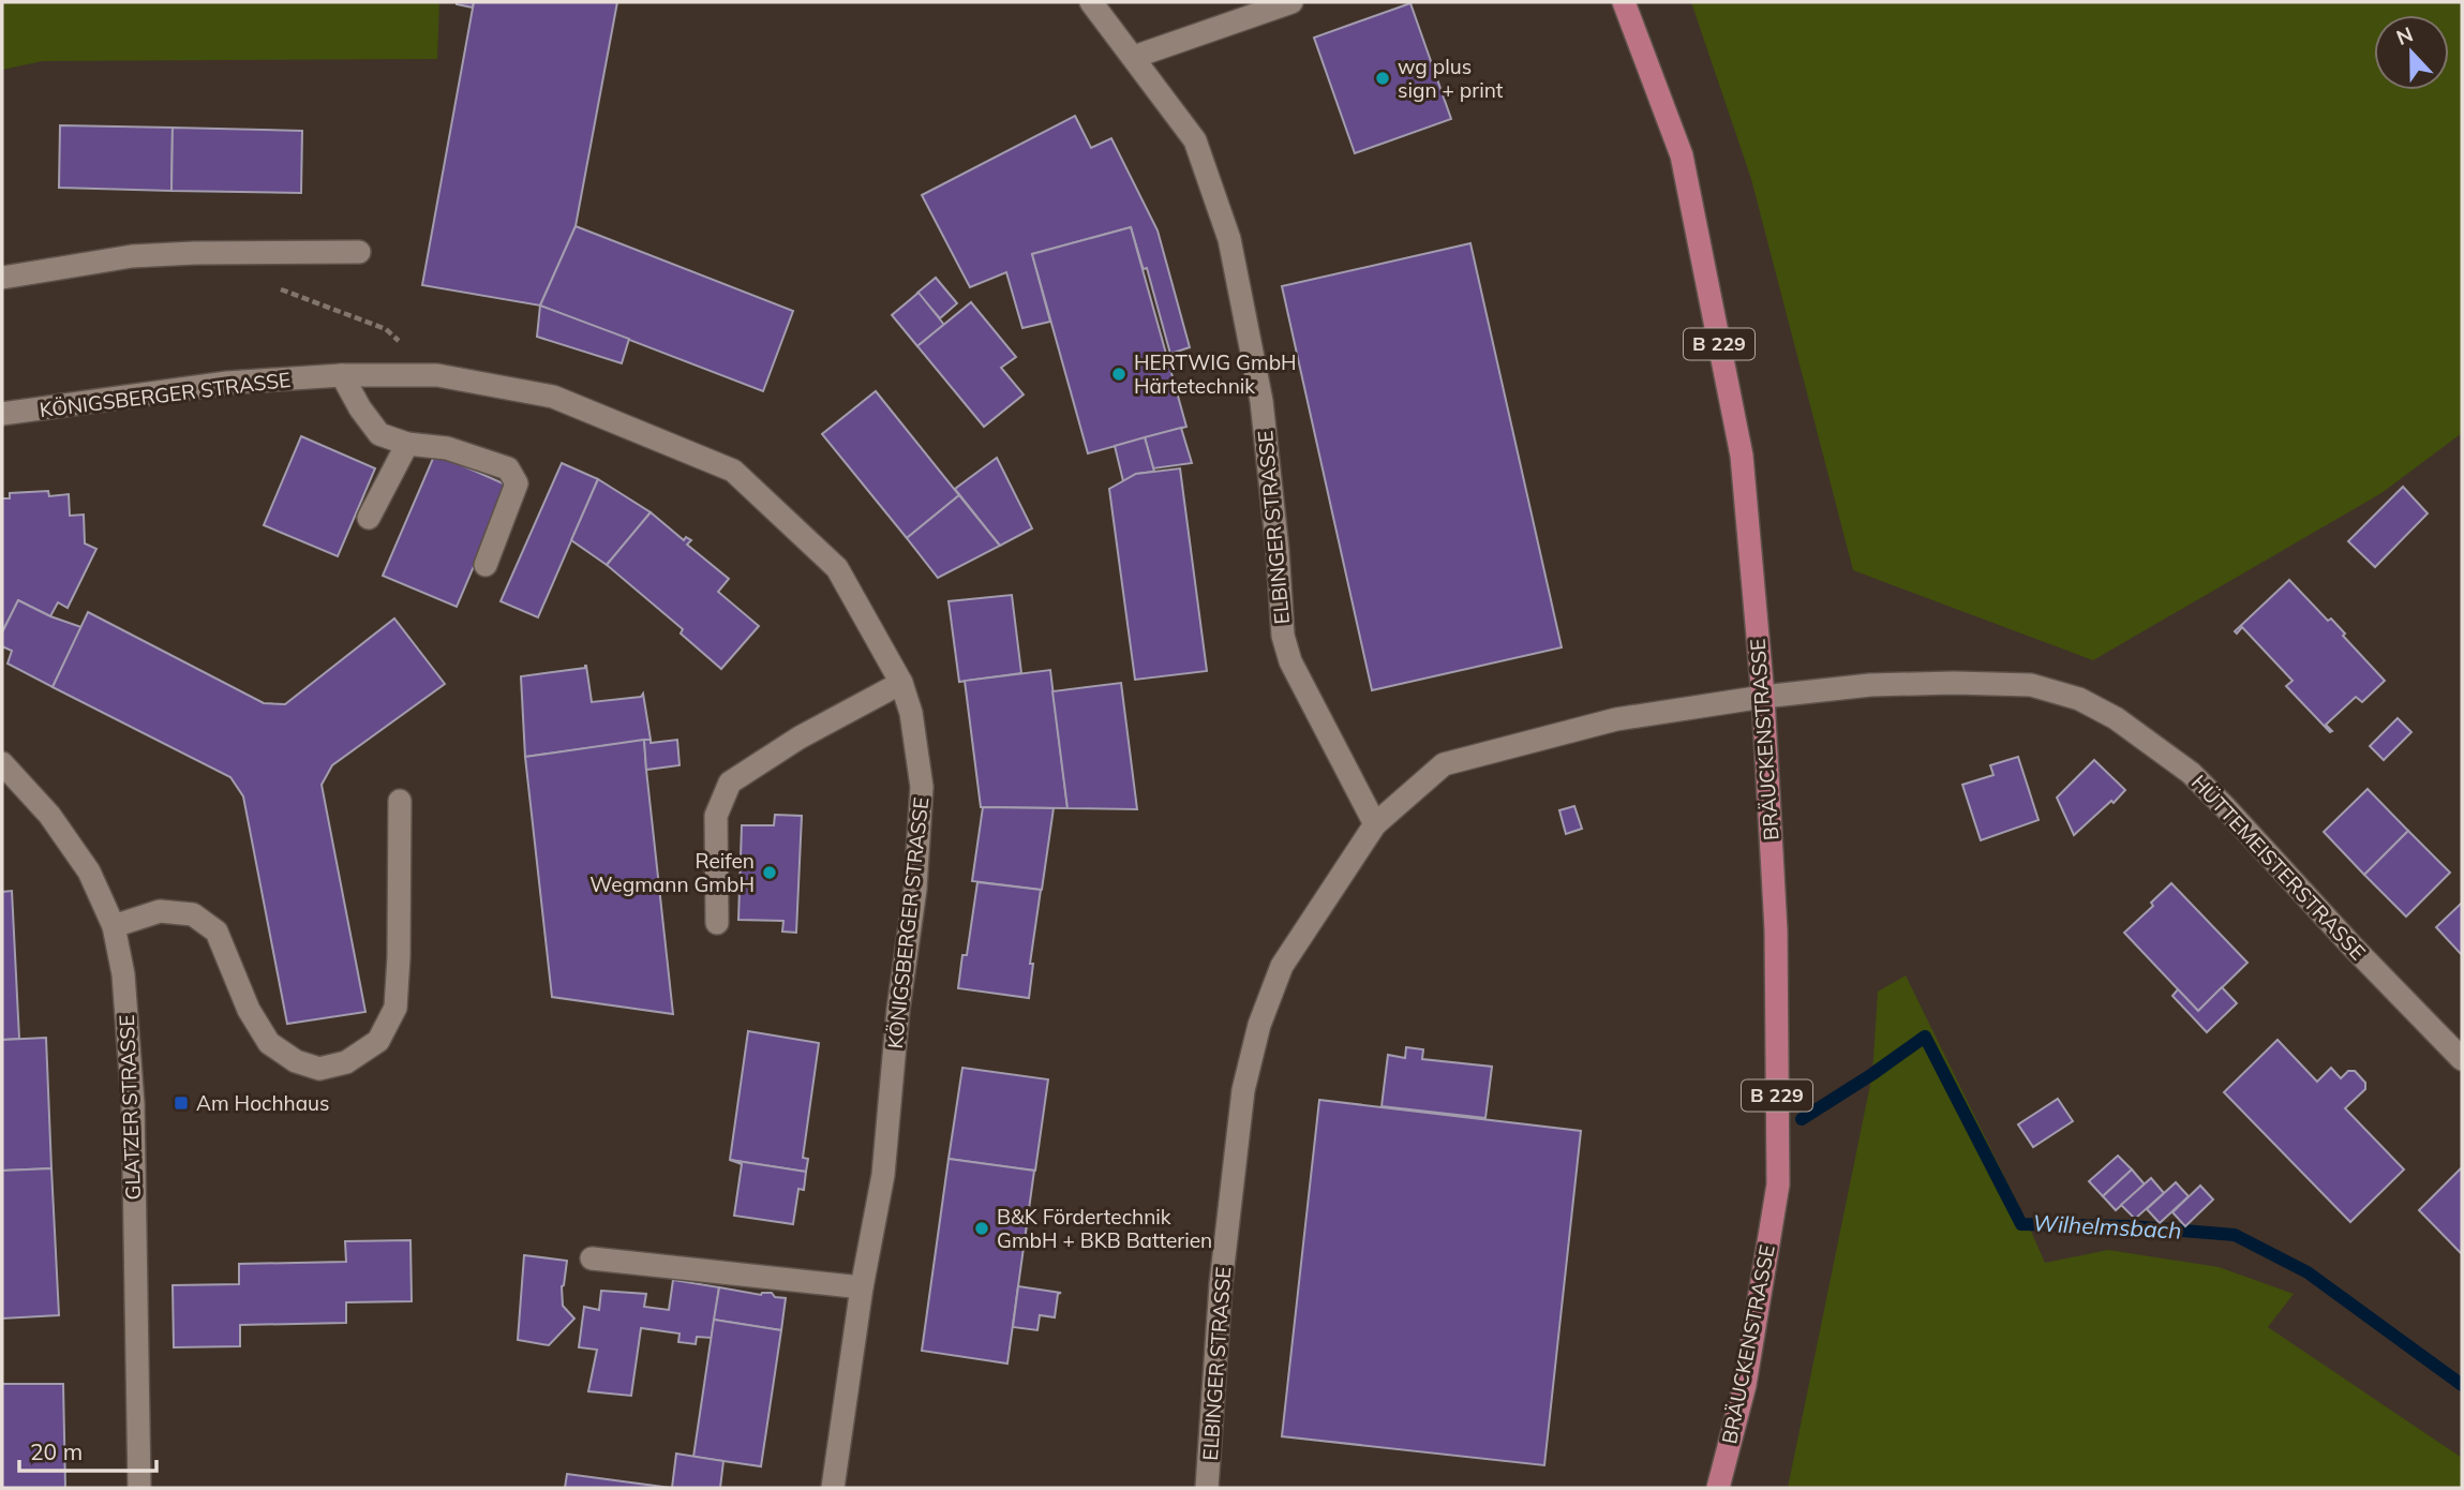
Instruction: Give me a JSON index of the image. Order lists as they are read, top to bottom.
{
  "streets": {
    "main road": ["B 229", "BRÄUCKENSTRASSE"],
    "street": [
      "KÖNIGSBERGER STRASSE",
      "ELBINGER STRASSE",
      "HÜTTEMEISTERSTRASSE",
      "GLATZER STRASSE"
    ]
  },
  "crossings": [
    ["ELBINGER STRASSE", "BRÄUCKENSTRASSE"],
    ["ELBINGER STRASSE", "HÜTTEMEISTERSTRASSE"],
    ["BRÄUCKENSTRASSE", "HÜTTEMEISTERSTRASSE"]
  ],
  "water": ["Wilhelmsbach"],
  "places": {
    "other": [
      "wg plus sign + print",
      "HERTWIG GmbH Härtetechnik",
      "Reifen Wegmann GmbH",
      "B&K Fördertechnik GmbH + BKB Batterien"
    ],
    "transit": ["Am Hochhaus"]
  },
  "scale_bar": "20 m",
  "north": "top"
}
